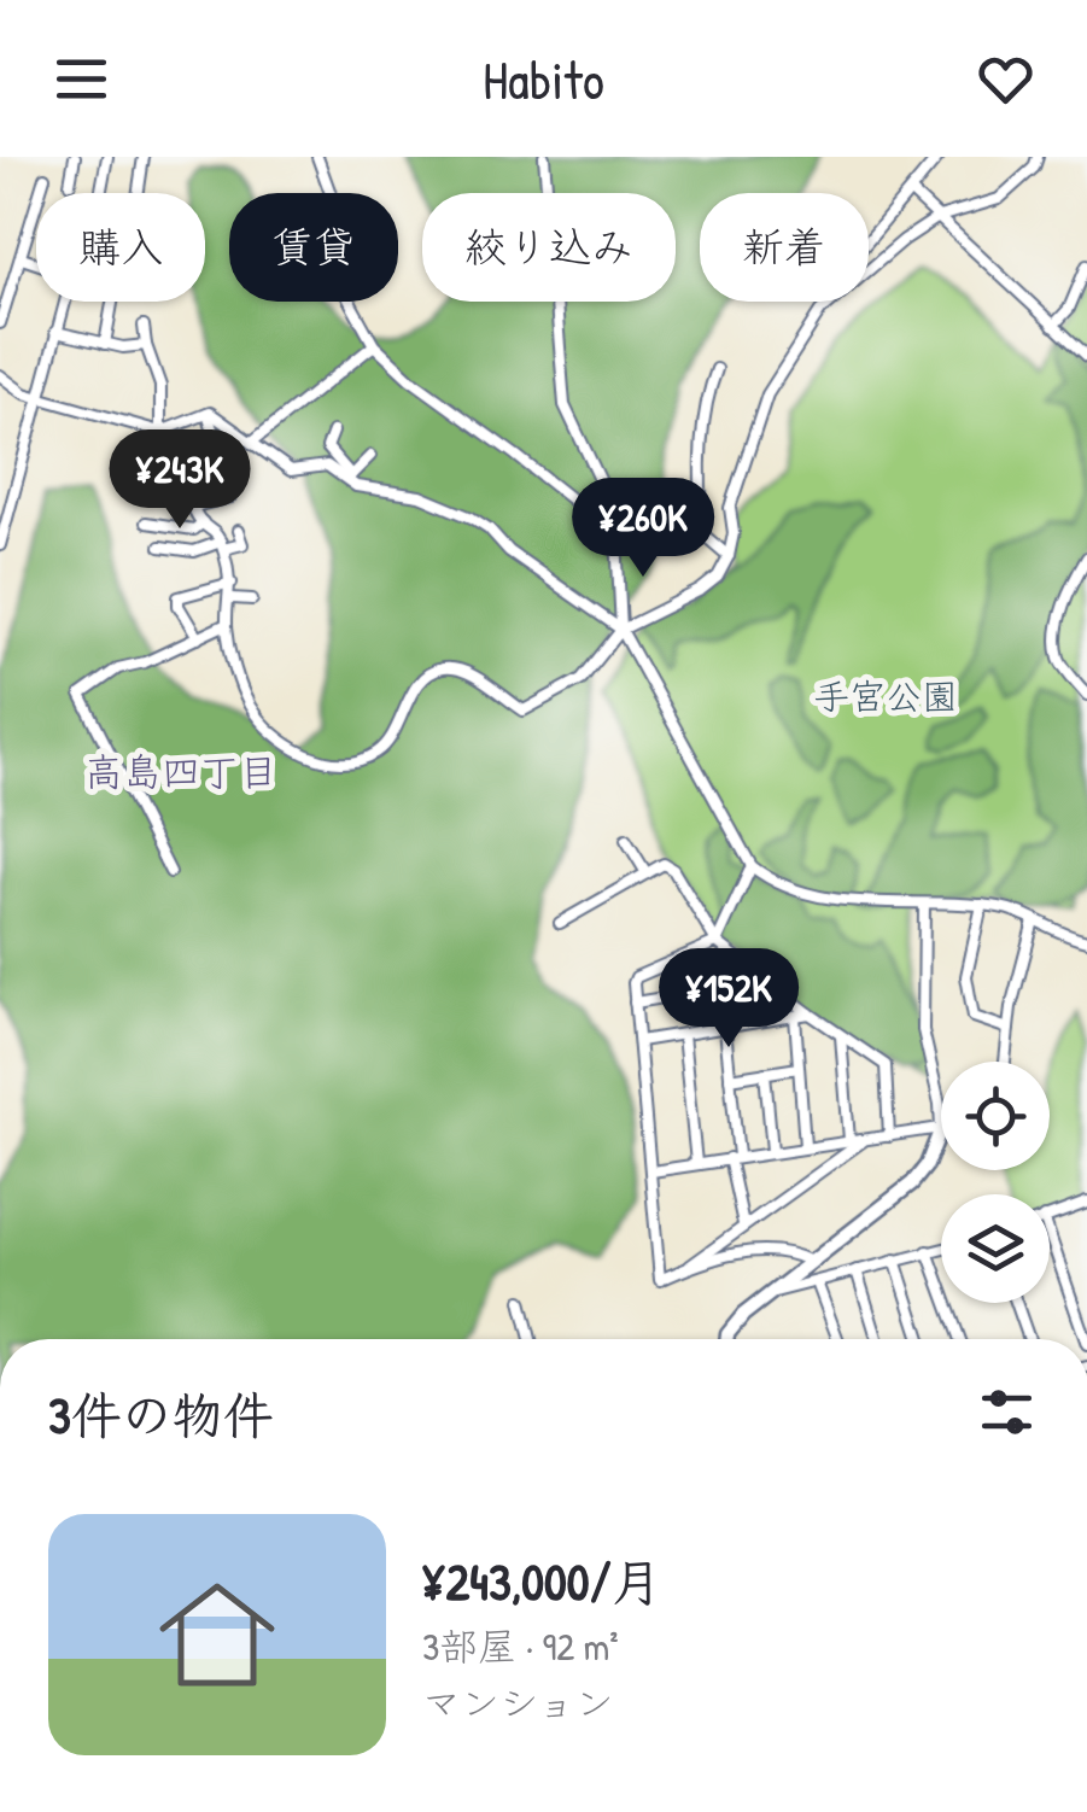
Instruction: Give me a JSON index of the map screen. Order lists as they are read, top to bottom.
{
  "districts": ["高島四丁目"],
  "parks": ["手宮公園"],
  "page": {
    "header": "Habito",
    "chip": [
      "購入",
      "賃貸",
      "絞り込み",
      "新着"
    ],
    "price": ["¥243K", "¥260K", "¥152K"],
    "heading": "3件の物件",
    "list": [
      {
        "name": "¥243,000/月",
        "note": "3部屋 · 92 m² · マンション"
      }
    ]
  }
}
